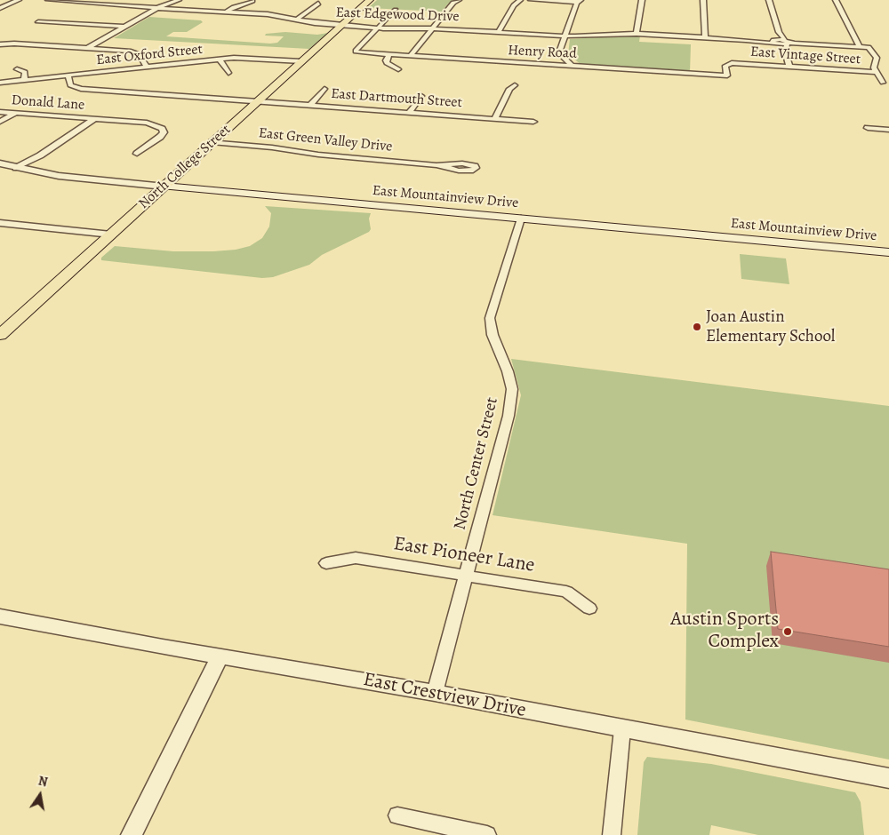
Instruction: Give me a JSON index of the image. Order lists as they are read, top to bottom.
{
  "streets": {
    "main road": ["North College Street", "East Mountainview Drive"],
    "street": [
      "East Edgewood Drive",
      "Henry Road",
      "East Oxford Street",
      "East Vintage Street",
      "East Dartmouth Street",
      "Donald Lane",
      "East Green Valley Drive",
      "North Center Street",
      "East Pioneer Lane",
      "East Crestview Drive"
    ]
  },
  "crossings": [
    ["East Edgewood Drive", "Henry Road"],
    ["East Edgewood Drive", "North College Street"],
    ["Henry Road", "East Vintage Street"],
    ["East Oxford Street", "East Dartmouth Street"],
    ["East Oxford Street", "North College Street"],
    ["East Dartmouth Street", "North College Street"],
    ["East Green Valley Drive", "North College Street"],
    ["North College Street", "East Mountainview Drive"],
    ["East Mountainview Drive", "North Center Street"],
    ["North Center Street", "East Pioneer Lane"],
    ["North Center Street", "East Crestview Drive"]
  ],
  "places": ["Joan Austin Elementary School", "Austin Sports Complex"],
  "north": "top"
}
